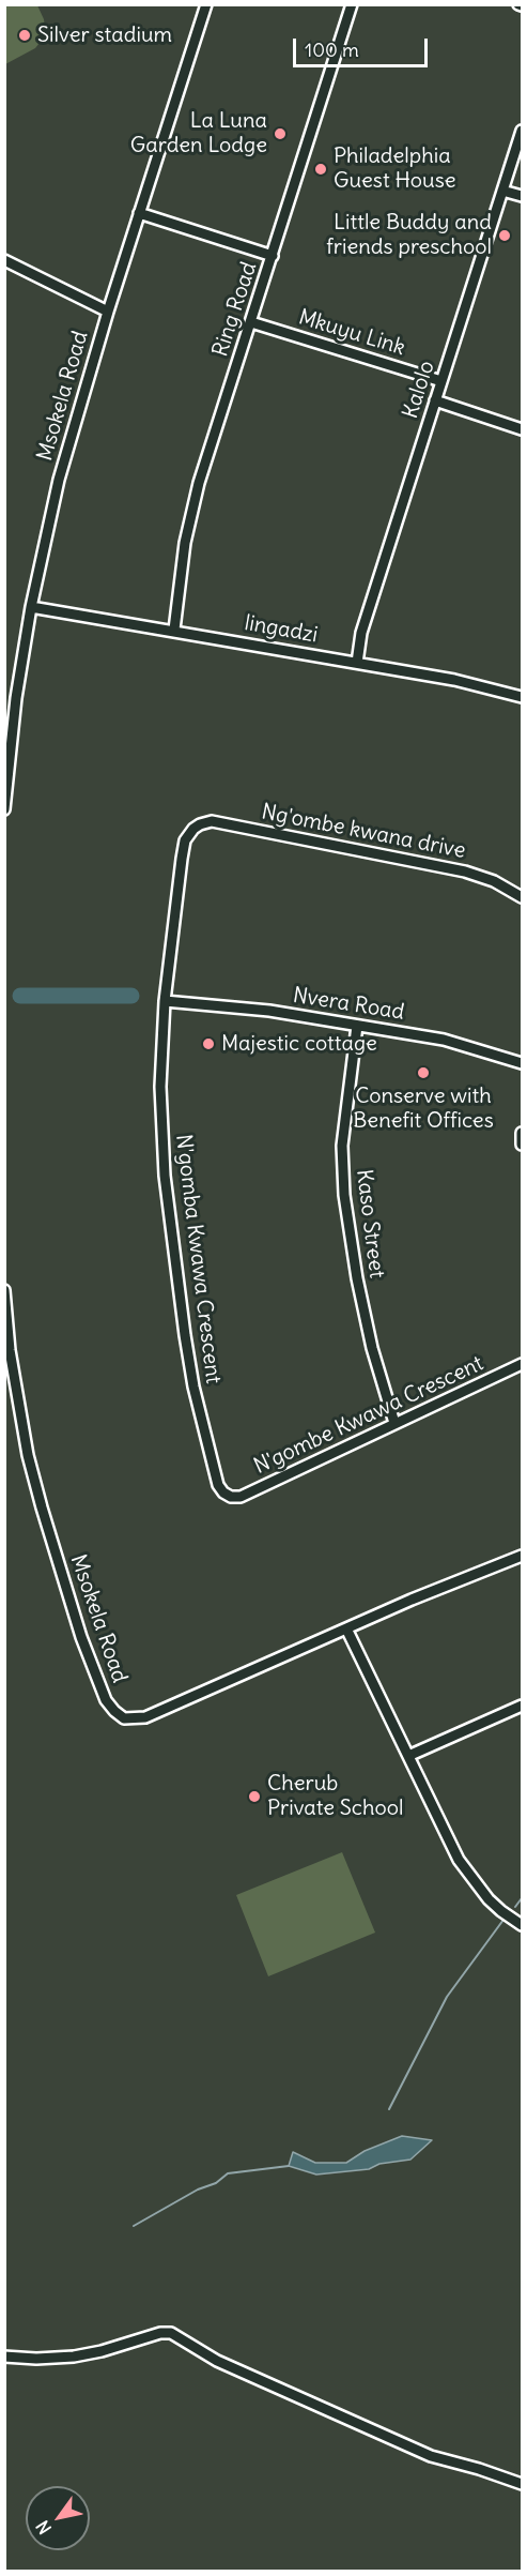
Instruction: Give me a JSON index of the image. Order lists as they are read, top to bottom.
{
  "streets": {
    "street": [
      "Ring Road",
      "Mkuyu Link",
      "Kalolo",
      "Msokela Road",
      "lingadzi",
      "Ng'ombe kwana drive",
      "Nvera Road",
      "Kaso Street",
      "N'gomba Kwawa Crescent",
      "N'gombe Kwawa Crescent"
    ]
  },
  "crossings": [
    ["Ring Road", "Mkuyu Link"],
    ["Ring Road", "lingadzi"],
    ["Mkuyu Link", "Kalolo"],
    ["Kalolo", "lingadzi"],
    ["Msokela Road", "lingadzi"],
    ["Ng'ombe kwana drive", "N'gomba Kwawa Crescent"],
    ["Nvera Road", "Kaso Street"],
    ["Nvera Road", "N'gomba Kwawa Crescent"],
    ["Kaso Street", "N'gombe Kwawa Crescent"],
    ["N'gomba Kwawa Crescent", "N'gombe Kwawa Crescent"]
  ],
  "places": [
    "Silver stadium",
    "La Luna Garden Lodge",
    "Philadelphia Guest House",
    "Little Buddy and friends preschool",
    "Majestic cottage",
    "Conserve with Benefit Offices",
    "Cherub Private School"
  ],
  "scale_bar": "100 m",
  "north": "bottom left"
}
